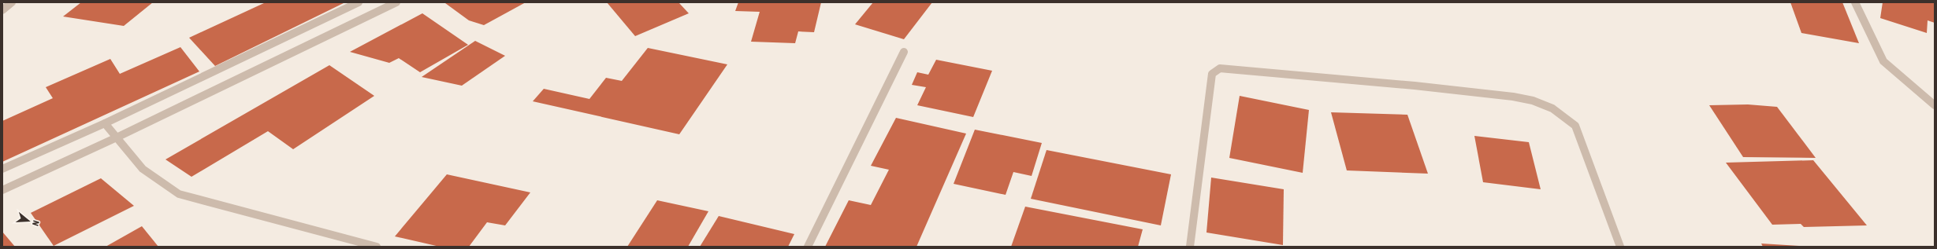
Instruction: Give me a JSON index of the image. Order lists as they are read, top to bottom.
{
  "north": "right"
}
